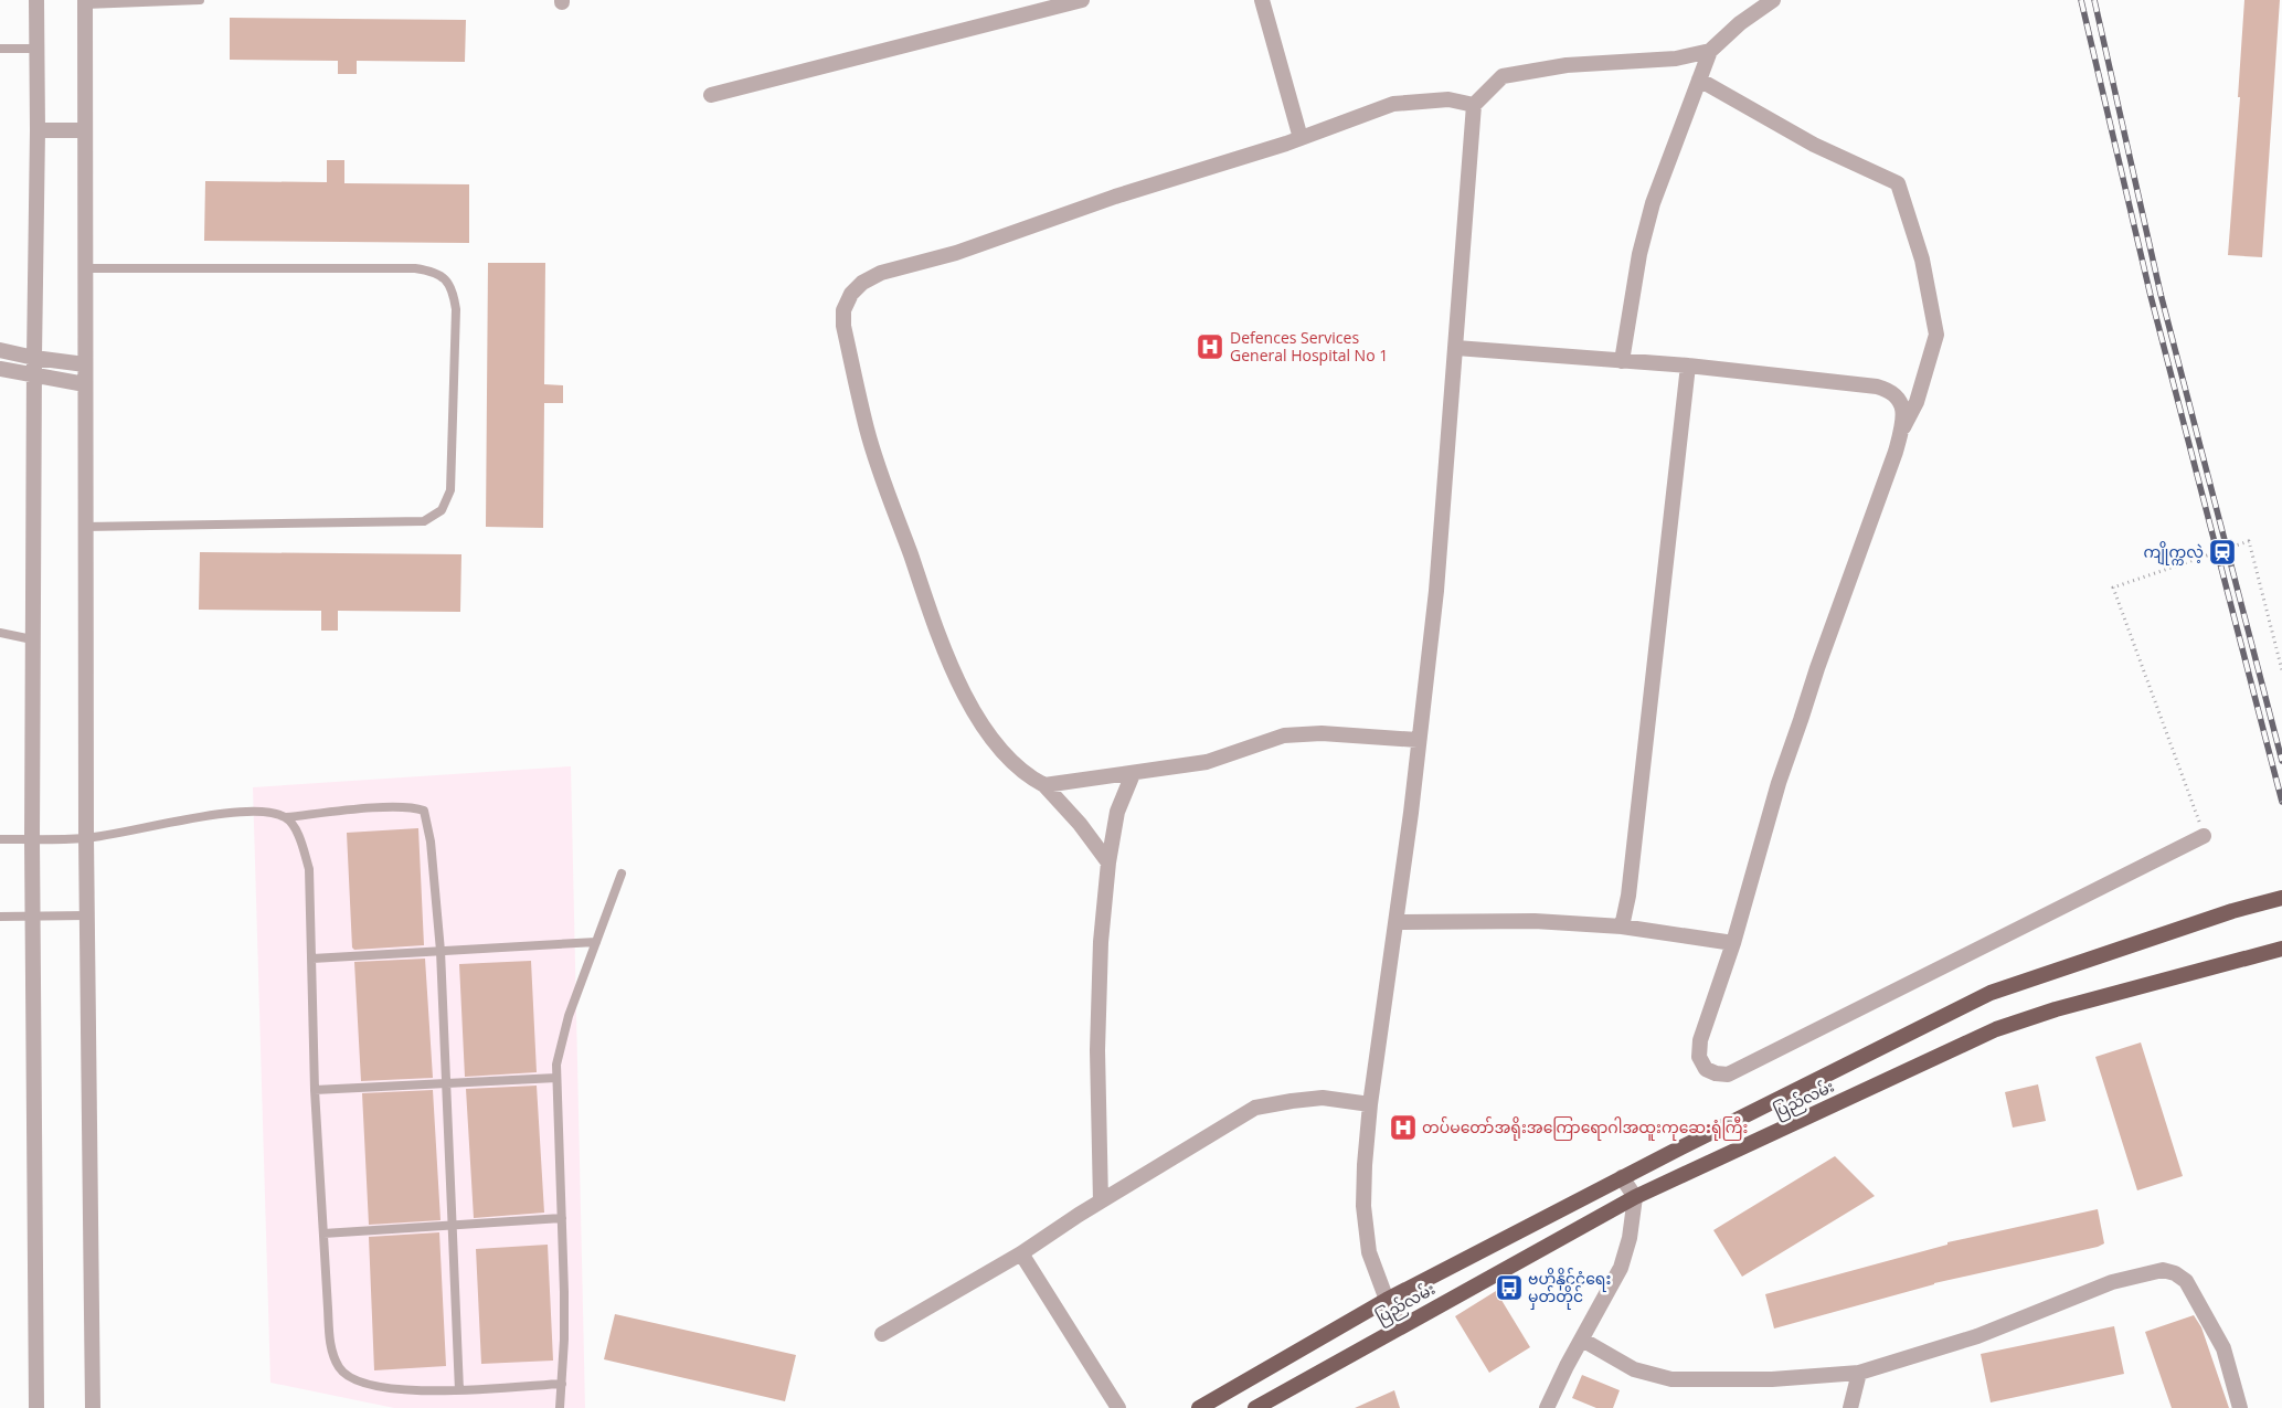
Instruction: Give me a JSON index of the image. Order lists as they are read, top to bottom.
{
  "streets": {
    "highway": ["ပြည်လမ်း"]
  },
  "places": {
    "hospital": ["Defences Services General Hospital No 1", "တပ်မတော်အရိုးအကြောရောဂါအထူးကုဆေးရုံကြီး"],
    "station": ["ကျိုက္ကလဲ့"],
    "bus stop": ["ဗဟိုနိုင်ငံရေး မှတ်တိုင်"]
  }
}
